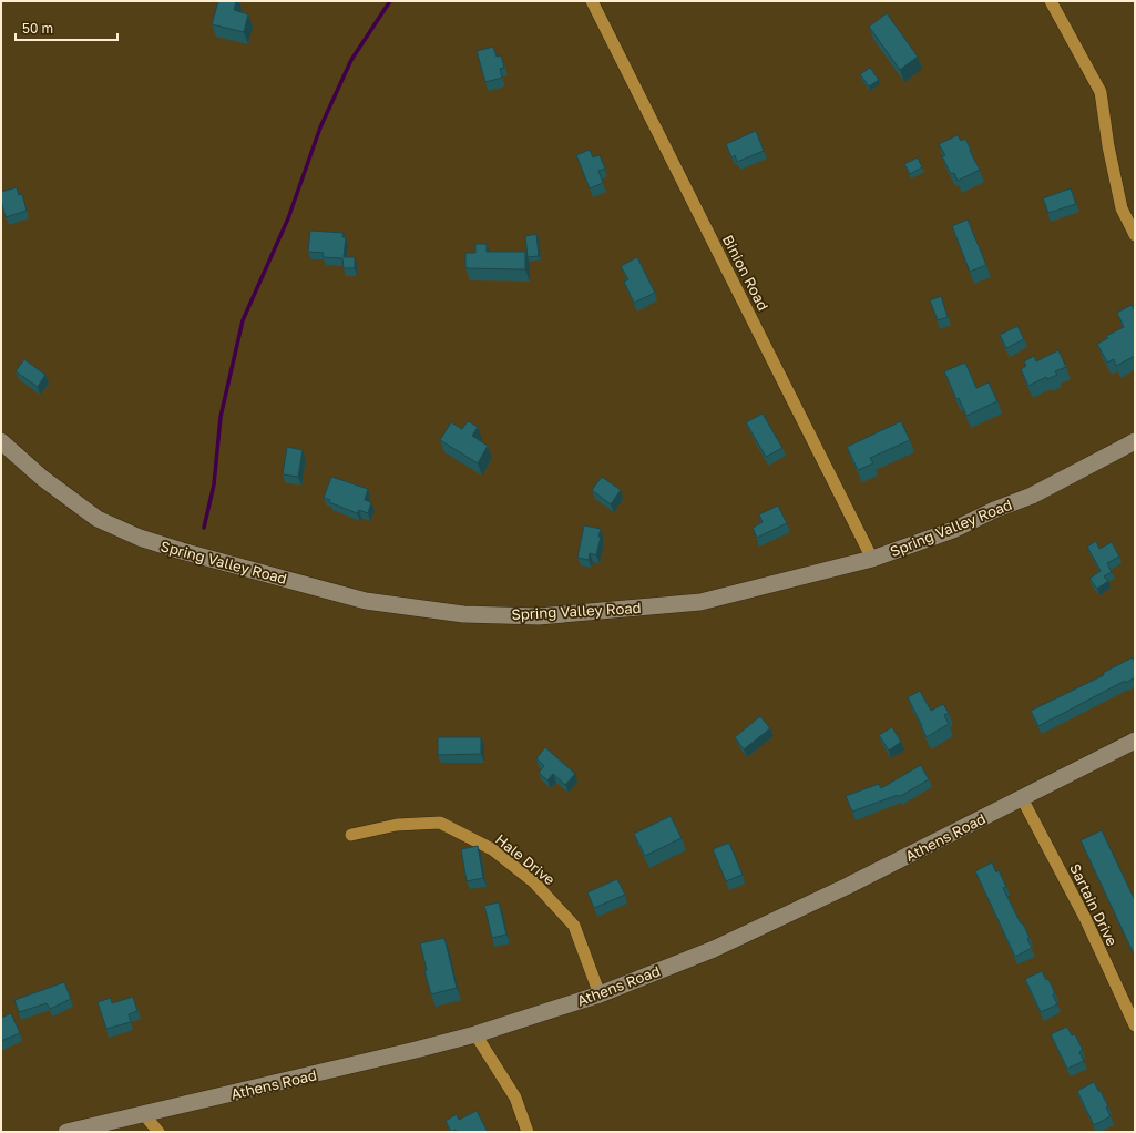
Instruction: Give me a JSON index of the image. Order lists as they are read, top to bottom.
{
  "streets": {
    "street": [
      "Binion Road",
      "Spring Valley Road",
      "Athens Road",
      "Hale Drive",
      "Sartain Drive"
    ]
  },
  "crossings": [
    ["Binion Road", "Spring Valley Road"],
    ["Athens Road", "Hale Drive"],
    ["Athens Road", "Sartain Drive"]
  ],
  "scale_bar": "50 m"
}
